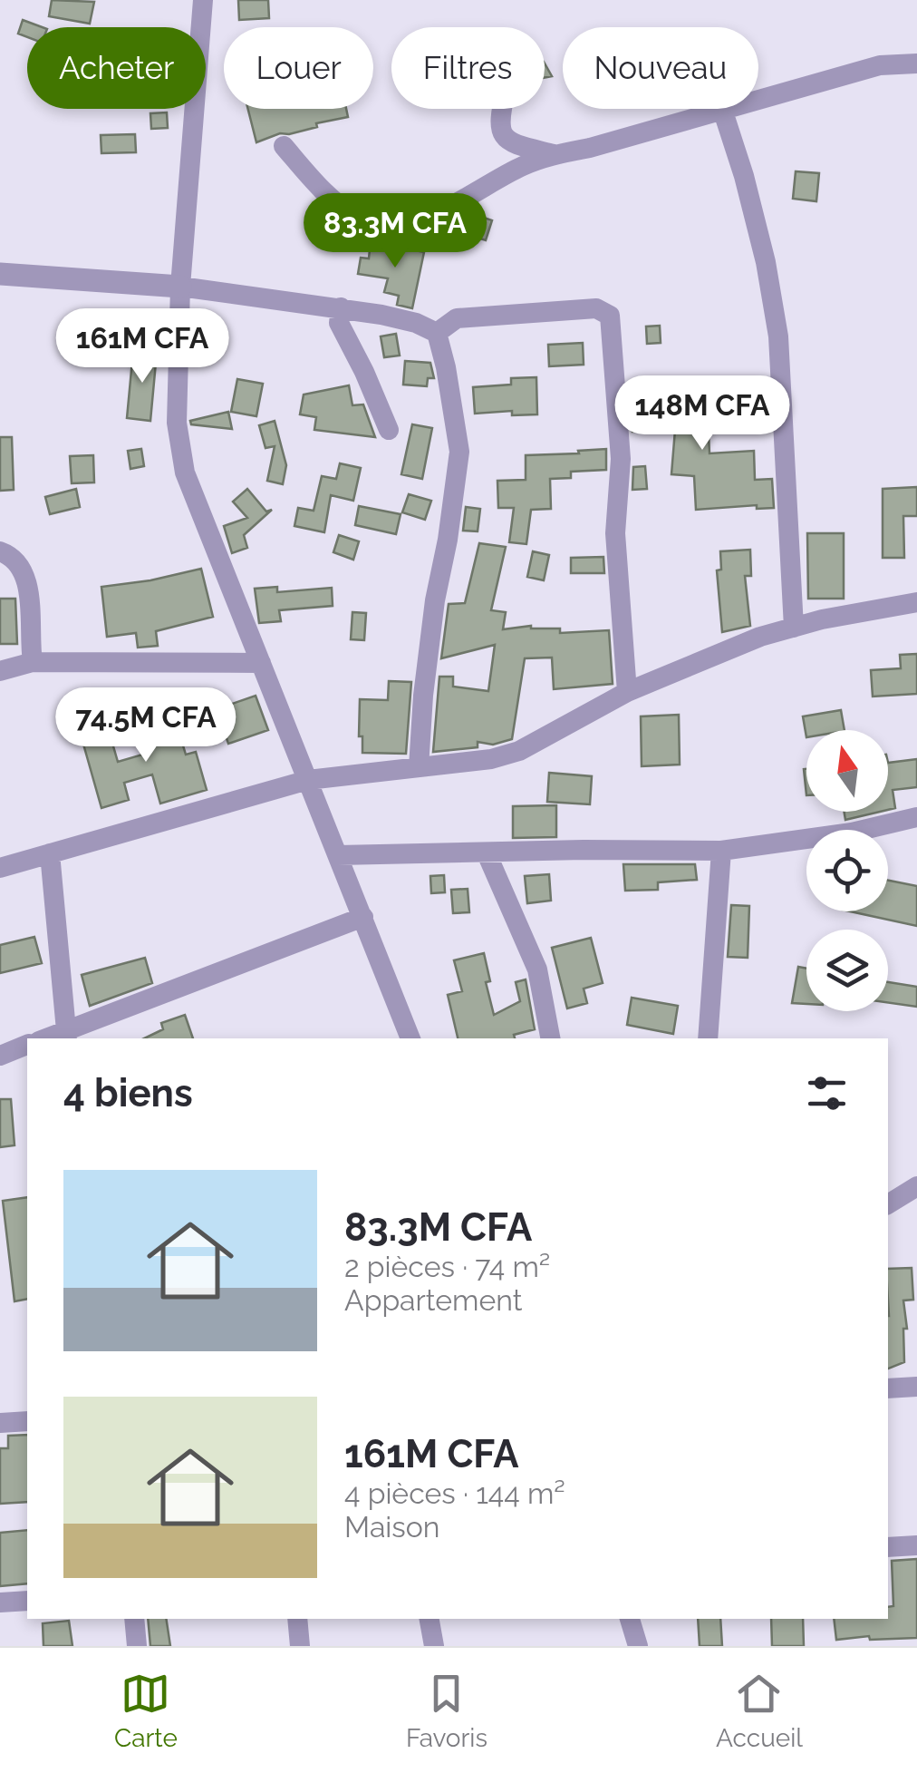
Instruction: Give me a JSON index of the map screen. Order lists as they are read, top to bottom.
{
  "north": "top",
  "page": {
    "chip": [
      "Acheter",
      "Louer",
      "Filtres",
      "Nouveau"
    ],
    "price": [
      "83.3M CFA",
      "161M CFA",
      "148M CFA",
      "74.5M CFA"
    ],
    "heading": "4 biens",
    "list": [
      {
        "name": "83.3M CFA",
        "note": "2 pièces · 74 m² · Appartement"
      },
      {
        "name": "161M CFA",
        "note": "4 pièces · 144 m² · Maison"
      }
    ],
    "tabs": ["Carte", "Favoris", "Accueil"]
  }
}
